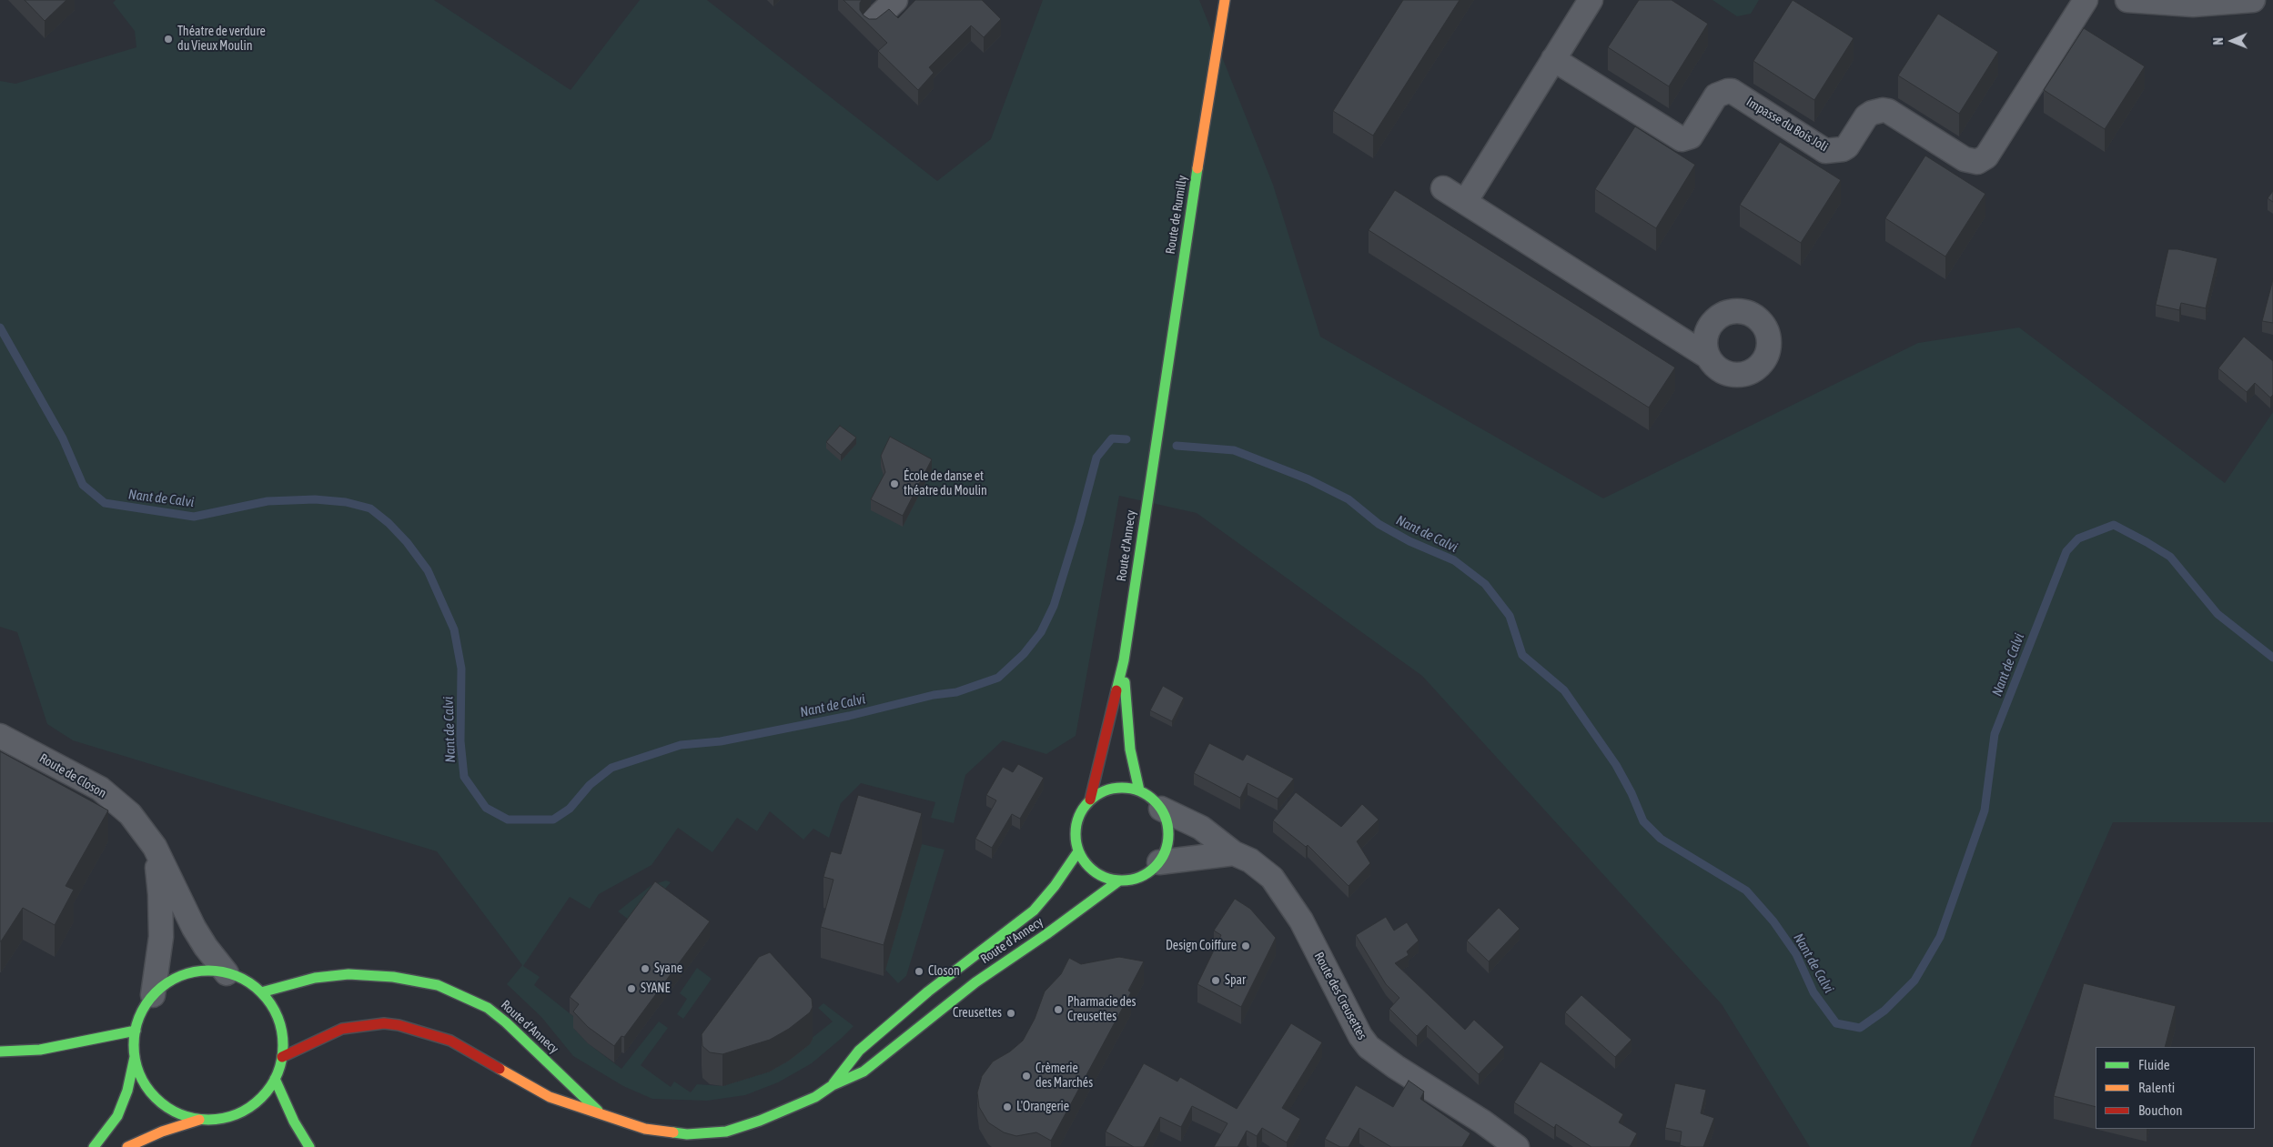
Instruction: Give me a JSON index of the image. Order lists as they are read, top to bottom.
{
  "streets": {
    "main road": ["Route de Rumilly", "Route d'Annecy"],
    "street": ["Impasse du Bois Joli", "Route de Closon", "Route des Creusettes"]
  },
  "crossings": [
    ["Route de Rumilly", "Route d'Annecy"],
    ["Route d'Annecy", "Route de Closon"],
    ["Route d'Annecy", "Route des Creusettes"]
  ],
  "water": ["Nant de Calvi"],
  "places": [
    "Théatre de verdure du Vieux Moulin",
    "École de danse et théatre du Moulin",
    "Design Coiffure",
    "Syane",
    "Closon",
    "Spar",
    "SYANE",
    "Pharmacie des Creusettes",
    "Creusettes",
    "Crèmerie des Marchés",
    "L'Orangerie"
  ],
  "legend": ["Fluide", "Ralenti", "Bouchon"],
  "north": "left"
}
